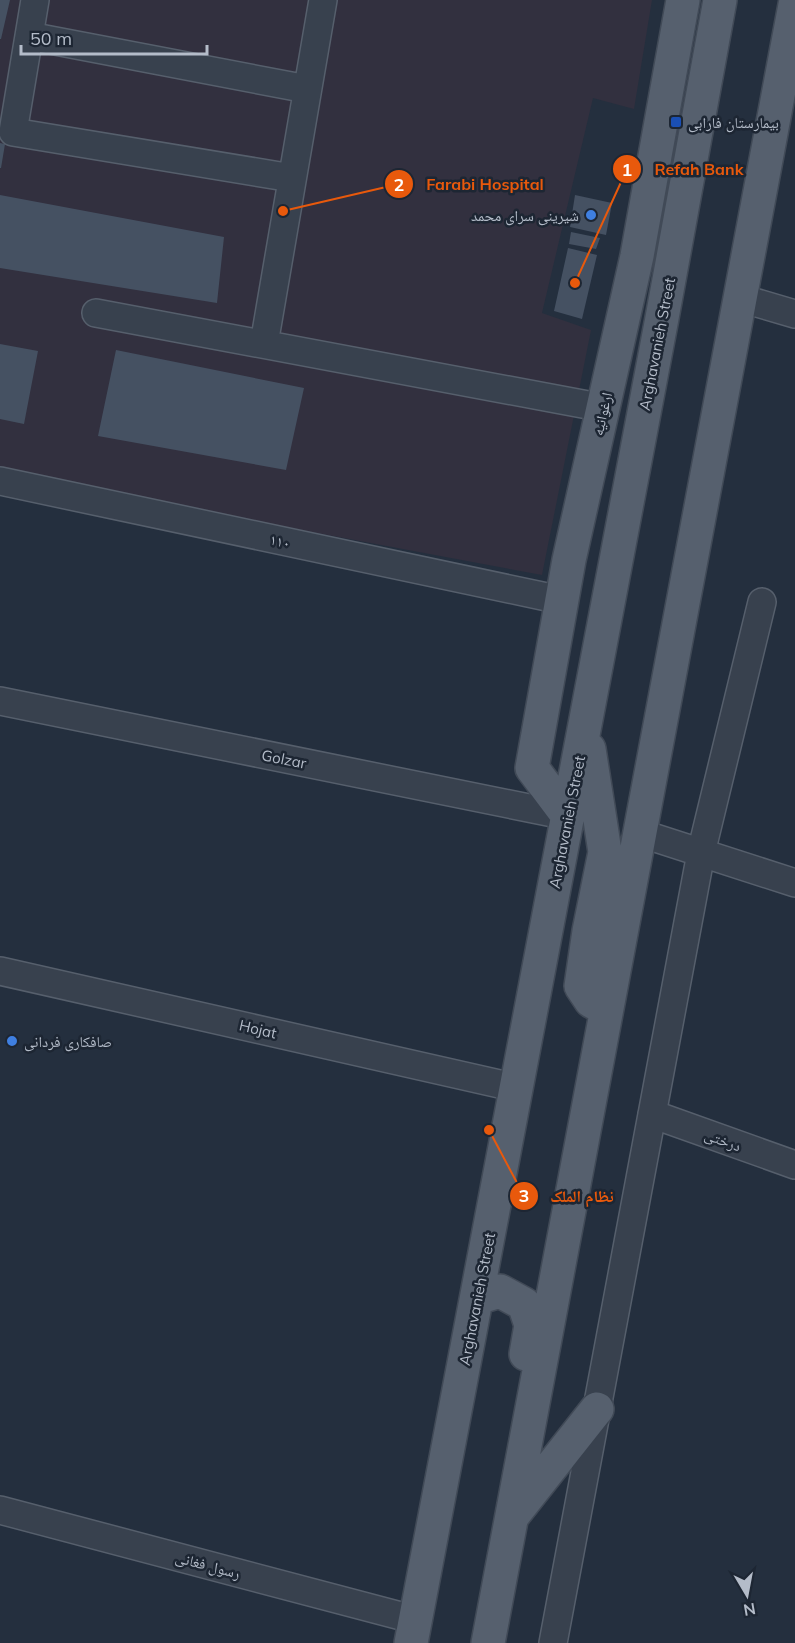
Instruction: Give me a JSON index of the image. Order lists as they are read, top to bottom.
{
  "streets": {
    "main road": ["Arghavanieh Street", "ارغوانیه"],
    "street": [
      "۱۱۰",
      "Golzar",
      "Hojat",
      "درختی",
      "رسول فغانی"
    ]
  },
  "crossings": [
    ["Arghavanieh Street", "ارغوانیه"],
    ["Arghavanieh Street", "Golzar"],
    ["Arghavanieh Street", "Hojat"],
    ["Arghavanieh Street", "رسول فغانی"],
    ["ارغوانیه", "۱۱۰"],
    ["ارغوانیه", "Golzar"]
  ],
  "places": {
    "transit": ["بیمارستان فارابی"],
    "other": [
      "Farabi Hospital",
      "شیرینی سرای محمد",
      "Refah Bank",
      "صافکاری فردانی",
      "نظام الملک"
    ]
  },
  "scale_bar": "50 m",
  "north": "bottom"
}
